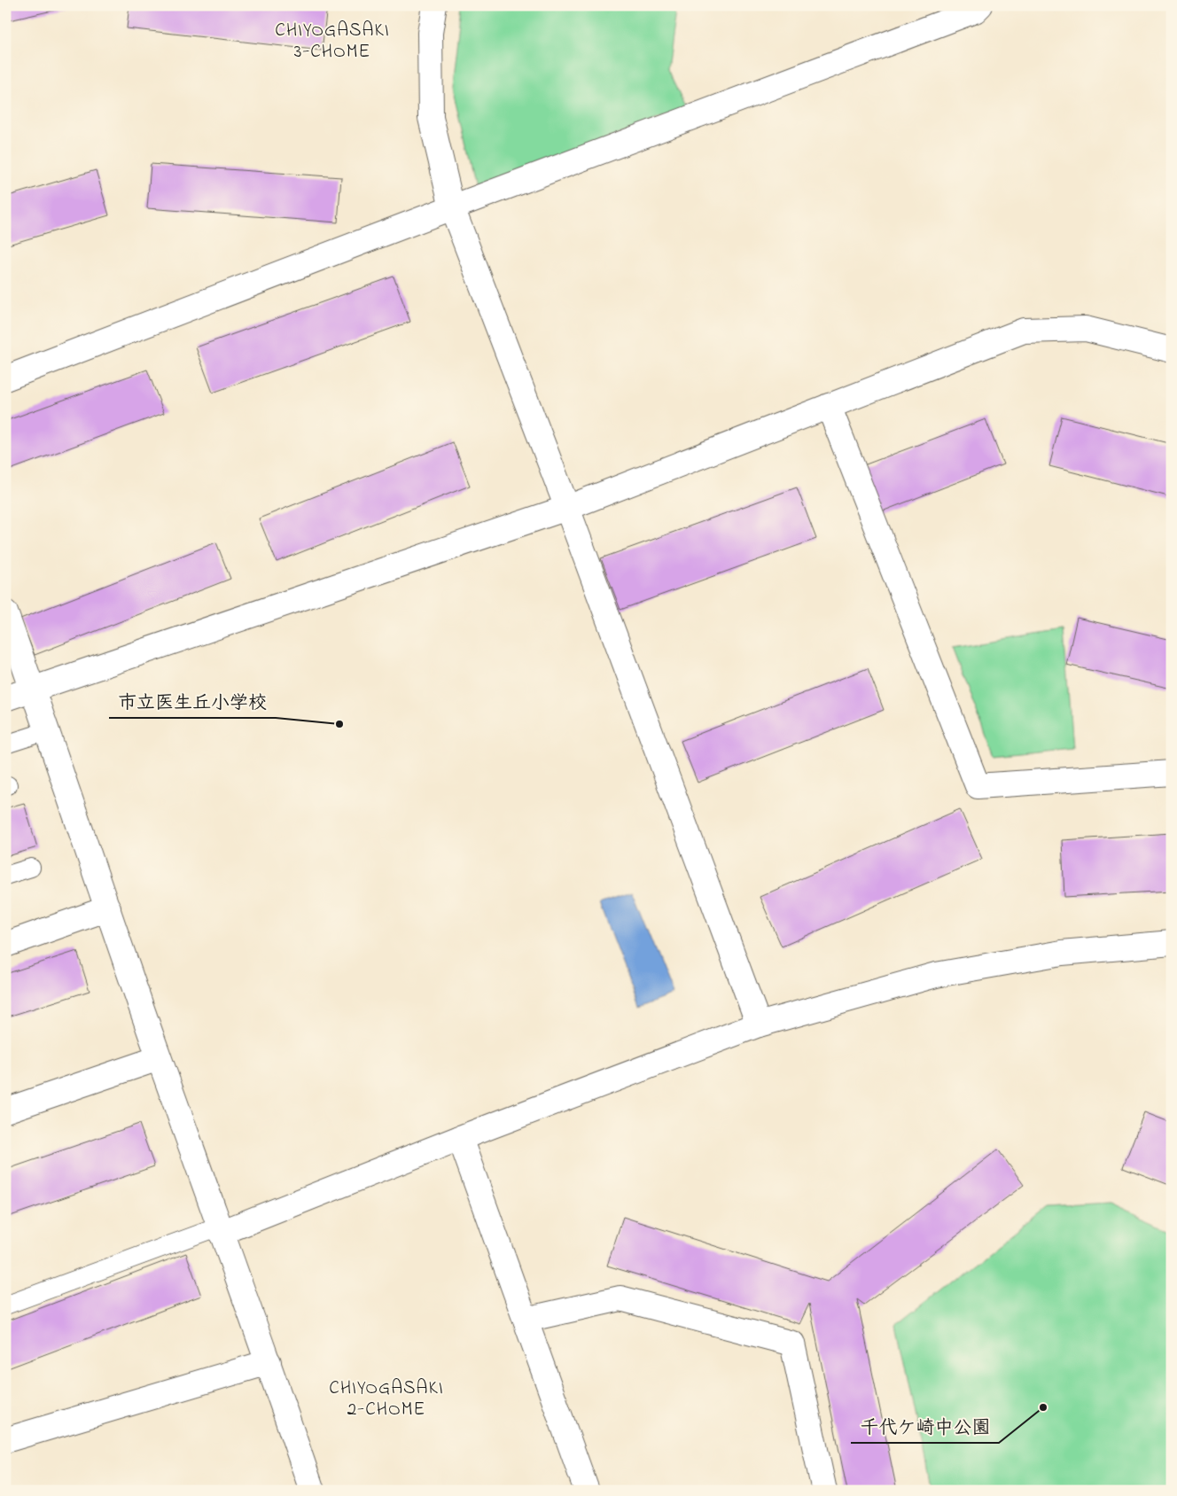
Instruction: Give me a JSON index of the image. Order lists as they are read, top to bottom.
{
  "districts": ["CHIYOGASAKI 3-CHOME", "CHIYOGASAKI 2-CHOME"],
  "places": ["市立医生丘小学校", "千代ケ崎中公園"]
}
